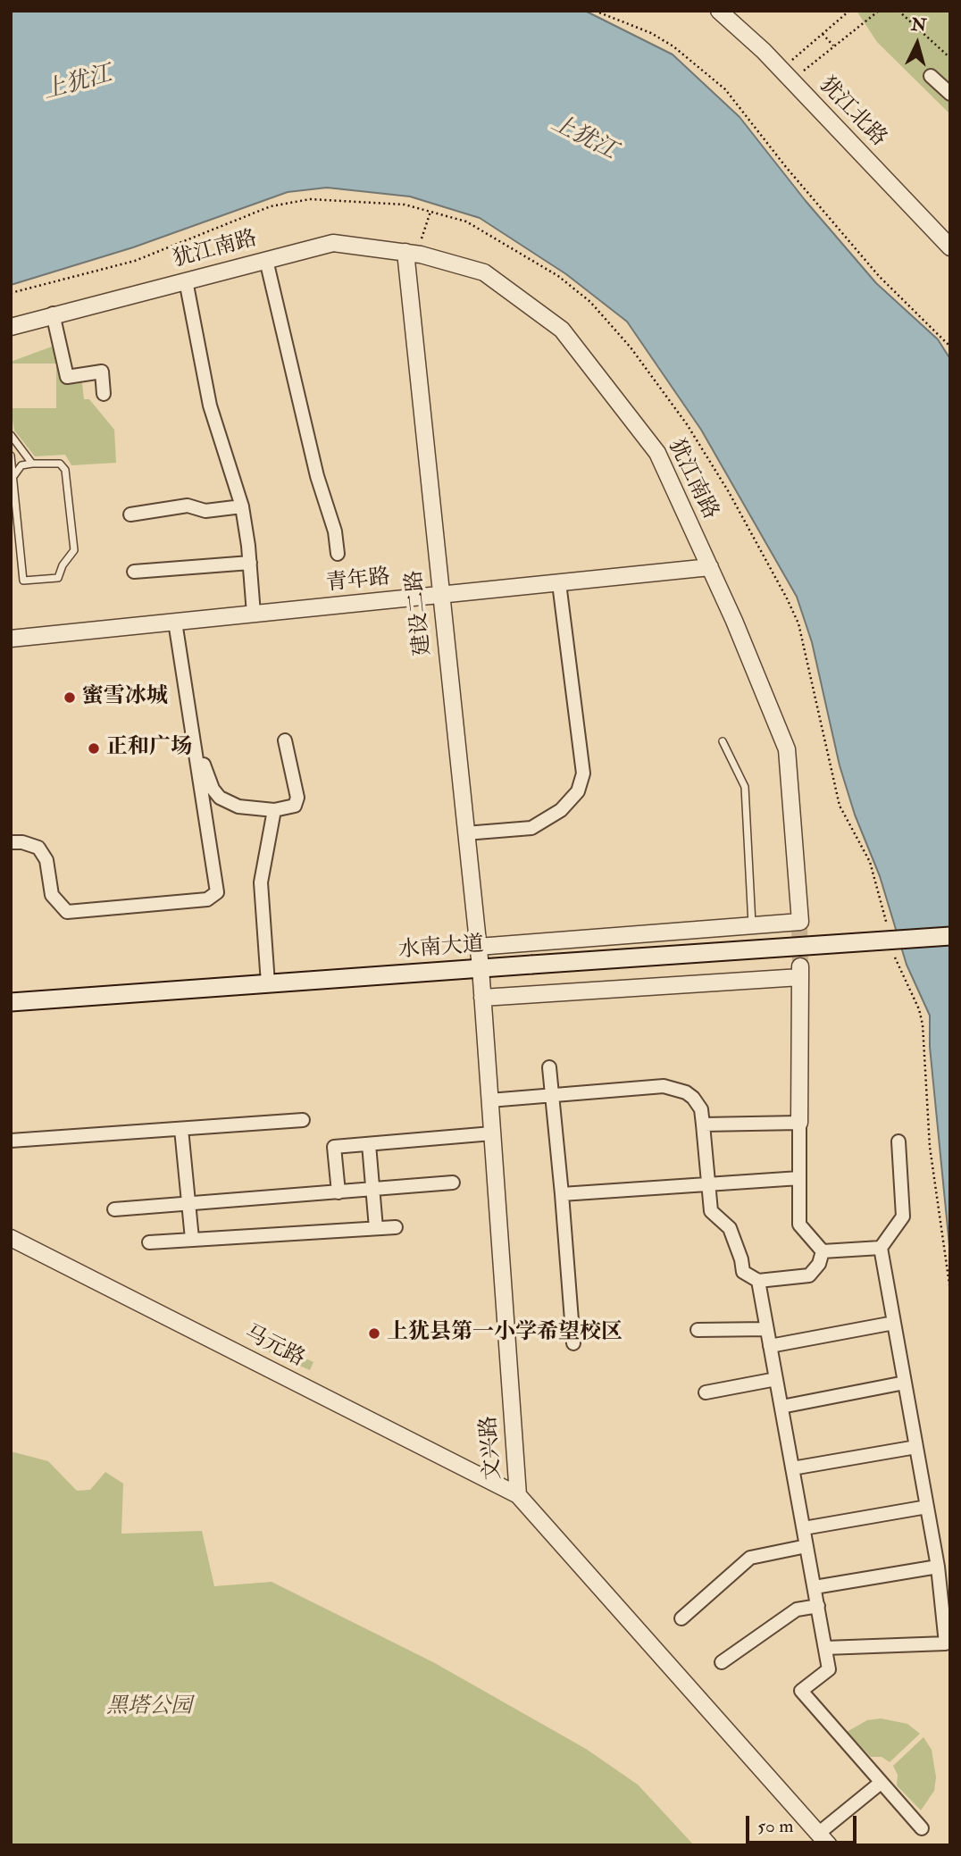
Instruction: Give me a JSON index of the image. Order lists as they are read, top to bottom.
{
  "streets": {
    "main road": ["水南大道"],
    "street": [
      "犹江北路",
      "犹江南路",
      "青年路",
      "建设二路",
      "马元路",
      "文兴路"
    ]
  },
  "crossings": [
    ["犹江南路", "青年路"],
    ["犹江南路", "建设二路"],
    ["青年路", "建设二路"],
    ["建设二路", "水南大道"],
    ["建设二路", "文兴路"],
    ["水南大道", "文兴路"],
    ["马元路", "文兴路"]
  ],
  "water": ["上犹江"],
  "parks": ["黑塔公园"],
  "places": ["蜜雪冰城", "正和广场", "上犹县第一小学希望校区"],
  "scale_bar": "50 m",
  "north": "top"
}
